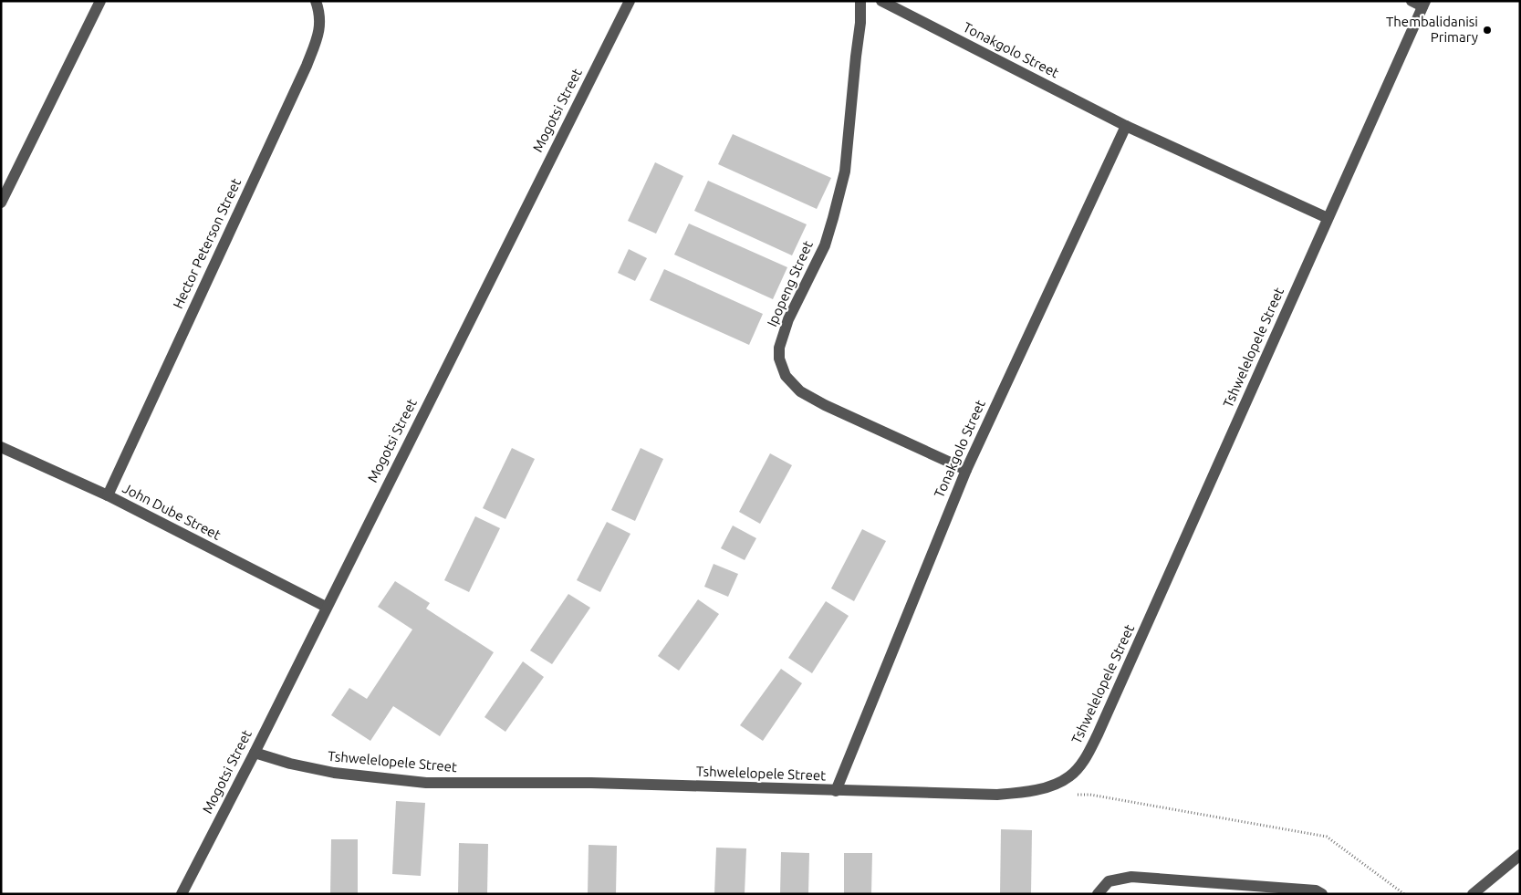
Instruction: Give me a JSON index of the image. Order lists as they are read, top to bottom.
{
  "streets": {
    "street": [
      "Tonakgolo Street",
      "Mogotsi Street",
      "Hector Peterson Street",
      "Ipopeng Street",
      "Tshwelelopele Street",
      "John Dube Street"
    ]
  },
  "crossings": [
    ["Tonakgolo Street", "Ipopeng Street"],
    ["Tonakgolo Street", "Tshwelelopele Street"],
    ["Mogotsi Street", "Tshwelelopele Street"],
    ["Mogotsi Street", "John Dube Street"],
    ["Hector Peterson Street", "John Dube Street"]
  ],
  "places": ["Thembalidanisi Primary"]
}
